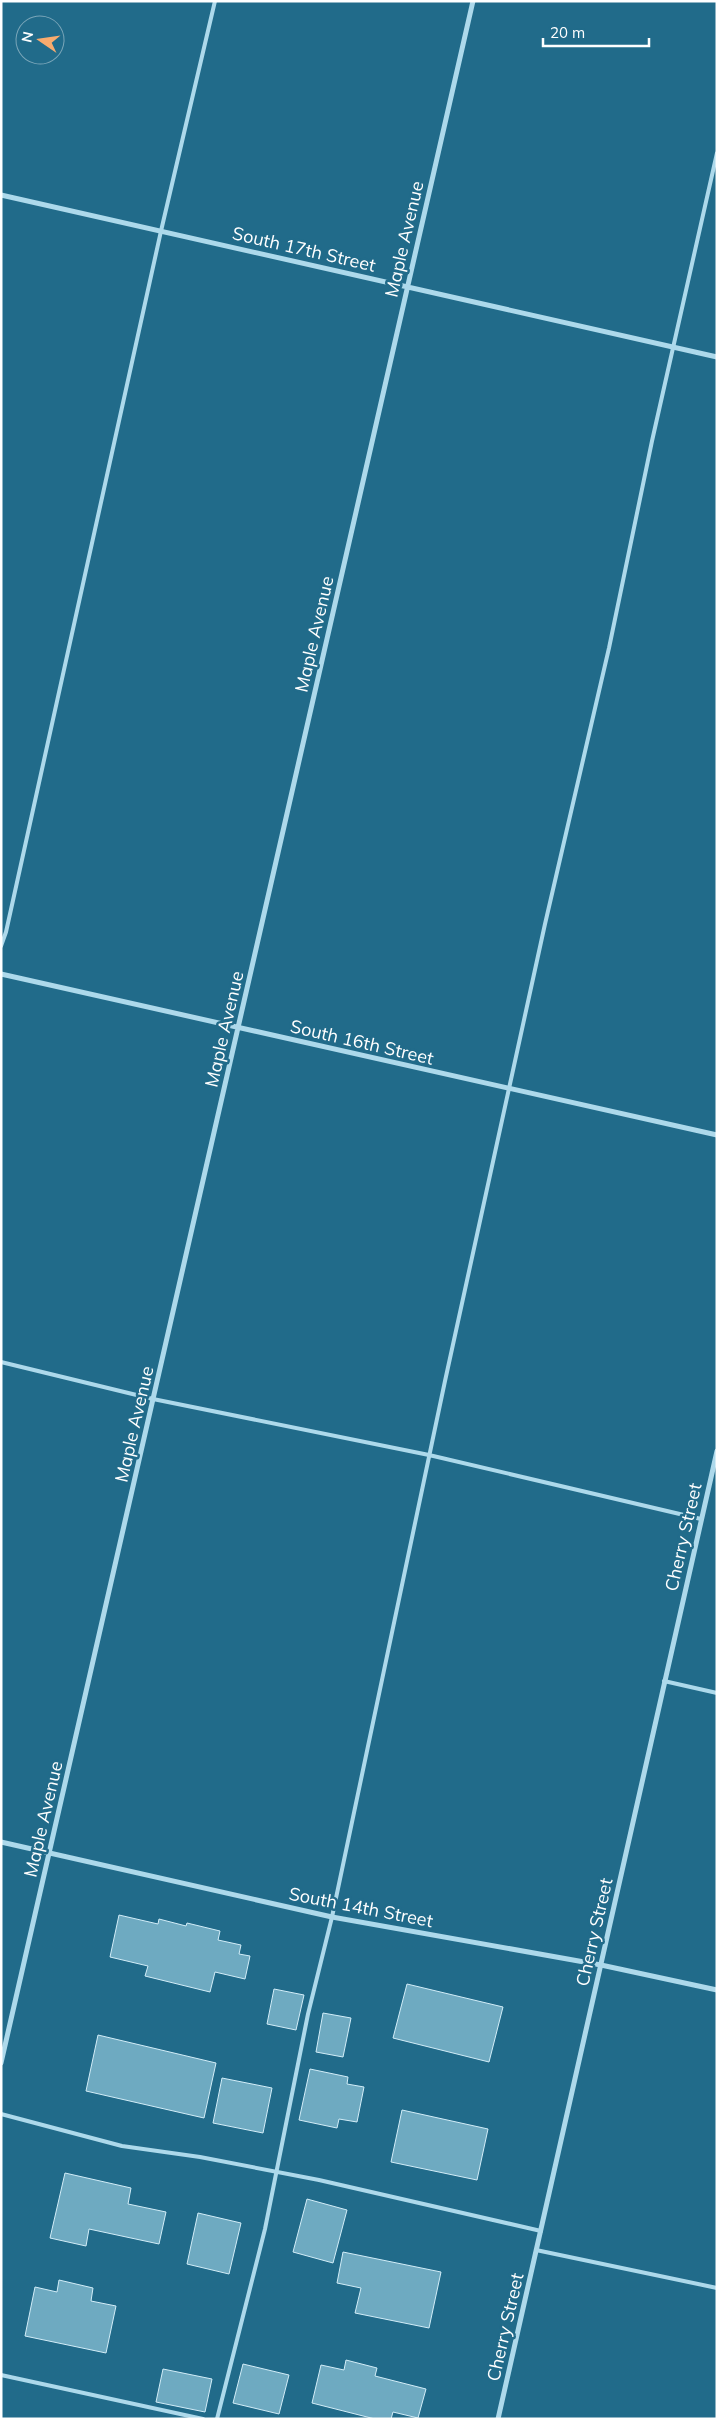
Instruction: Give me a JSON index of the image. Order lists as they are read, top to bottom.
{
  "streets": {
    "street": [
      "Maple Avenue",
      "South 17th Street",
      "South 16th Street",
      "Cherry Street",
      "South 14th Street"
    ]
  },
  "crossings": [
    ["Maple Avenue", "South 17th Street"],
    ["Maple Avenue", "South 16th Street"],
    ["Maple Avenue", "South 14th Street"],
    ["Cherry Street", "South 14th Street"]
  ],
  "scale_bar": "20 m",
  "north": "left"
}
